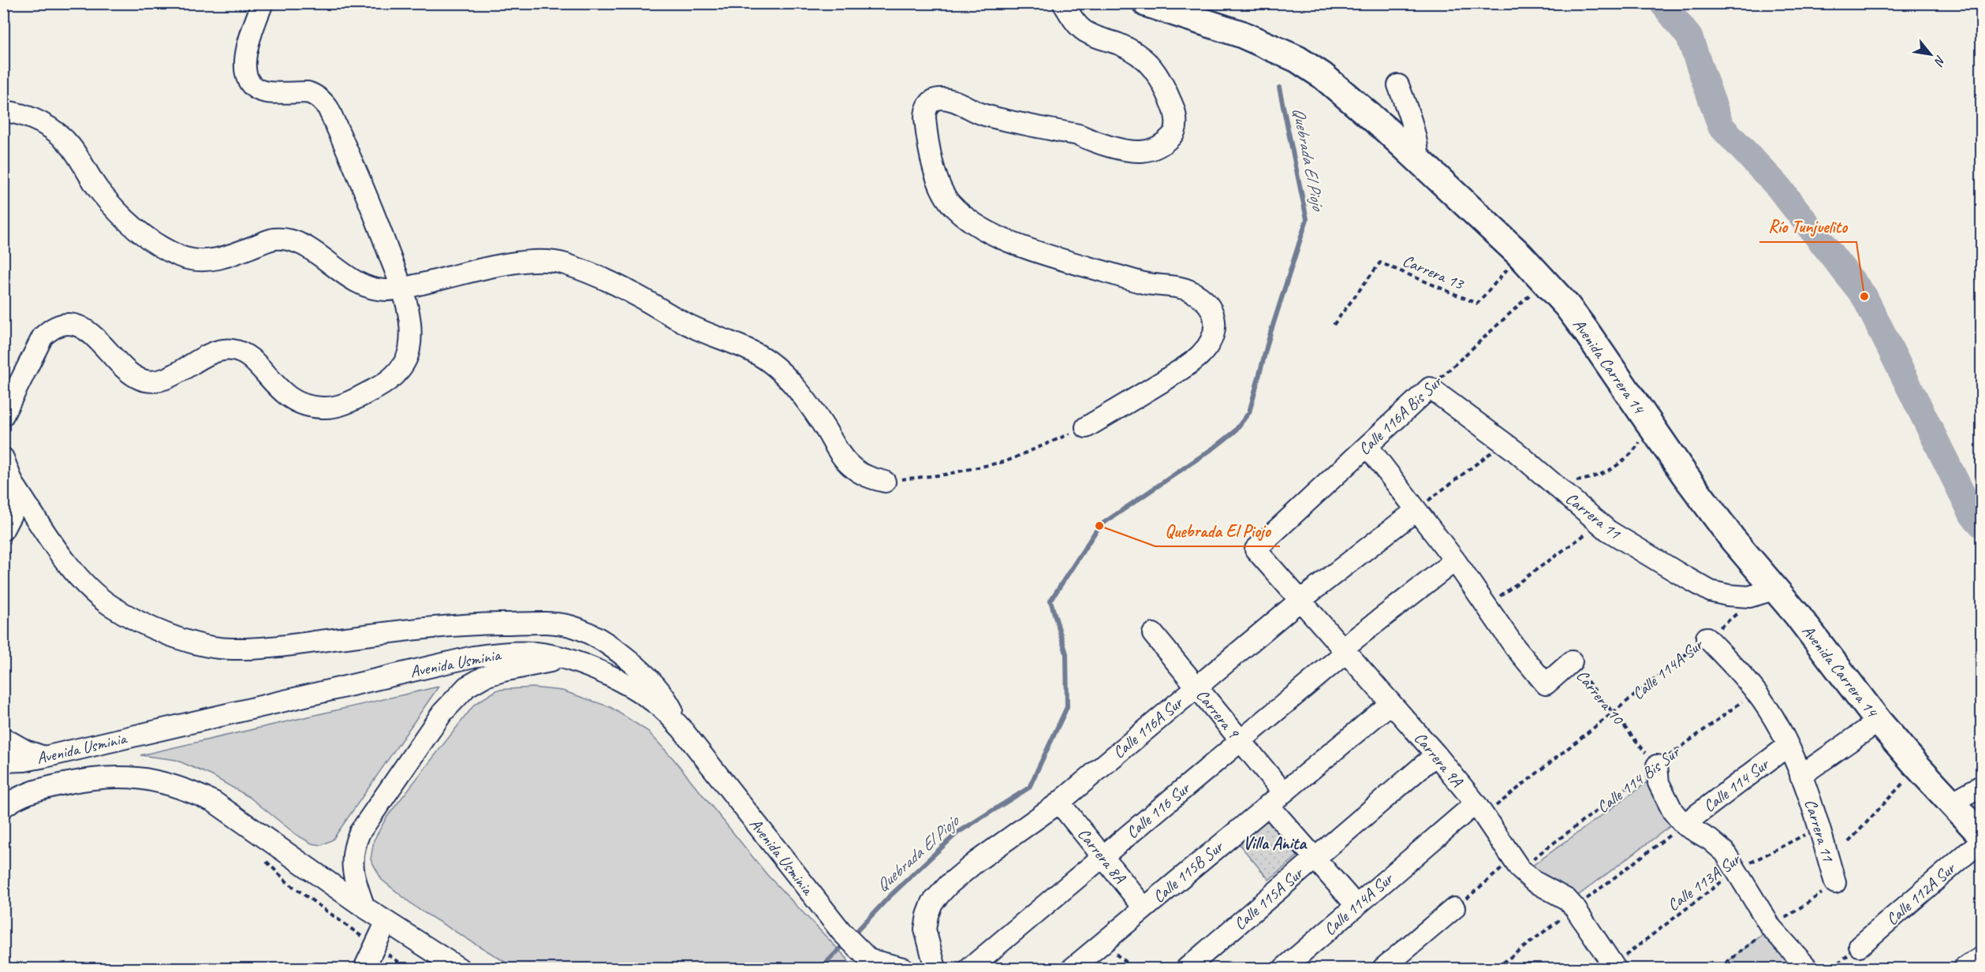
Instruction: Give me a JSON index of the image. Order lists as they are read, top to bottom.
{
  "streets": {
    "main road": ["Avenida Carrera 14"],
    "street": [
      "Calle 116A Bis Sur",
      "Carrera 11",
      "Avenida Usminia",
      "Calle 114A Sur",
      "Carrera 10",
      "Carrera 9",
      "Calle 116A Sur",
      "Carrera 9A",
      "Calle 114 Sur",
      "Calle 116 Sur",
      "Carrera 8A",
      "Calle 115B Sur",
      "Calle 112A Sur",
      "Calle 115A Sur"
    ],
    "path": ["Carrera 13", "Calle 114 Bis Sur", "Calle 113A Sur"]
  },
  "crossings": [
    ["Carrera 13", "Avenida Carrera 14"],
    ["Avenida Carrera 14", "Calle 116A Bis Sur"],
    ["Avenida Carrera 14", "Carrera 11"],
    ["Avenida Carrera 14", "Calle 114A Sur"],
    ["Calle 116A Bis Sur", "Carrera 11"],
    ["Calle 116A Bis Sur", "Carrera 10"],
    ["Calle 116A Bis Sur", "Carrera 9A"],
    ["Carrera 11", "Calle 114A Sur"],
    ["Carrera 11", "Calle 114 Bis Sur"],
    ["Carrera 11", "Calle 114 Sur"],
    ["Carrera 11", "Calle 113A Sur"],
    ["Calle 114A Sur", "Carrera 10"],
    ["Calle 114A Sur", "Carrera 9"],
    ["Calle 114A Sur", "Carrera 9A"],
    ["Carrera 10", "Calle 116A Sur"],
    ["Carrera 10", "Calle 114 Bis Sur"],
    ["Carrera 10", "Calle 116 Sur"],
    ["Carrera 9", "Calle 116A Sur"],
    ["Carrera 9", "Calle 116 Sur"],
    ["Carrera 9", "Calle 115B Sur"],
    ["Carrera 9", "Calle 115A Sur"],
    ["Calle 116A Sur", "Carrera 9A"],
    ["Calle 116A Sur", "Carrera 8A"],
    ["Carrera 9A", "Calle 114 Bis Sur"],
    ["Carrera 9A", "Calle 116 Sur"],
    ["Carrera 9A", "Calle 115B Sur"],
    ["Carrera 9A", "Calle 113A Sur"],
    ["Carrera 9A", "Calle 115A Sur"],
    ["Calle 116 Sur", "Carrera 8A"],
    ["Carrera 8A", "Calle 115B Sur"]
  ],
  "districts": ["Villa Anita"],
  "water": ["Quebrada El Piojo"],
  "places": ["Río Tunjuelito", "Quebrada El Piojo"],
  "north": "bottom right"
}
